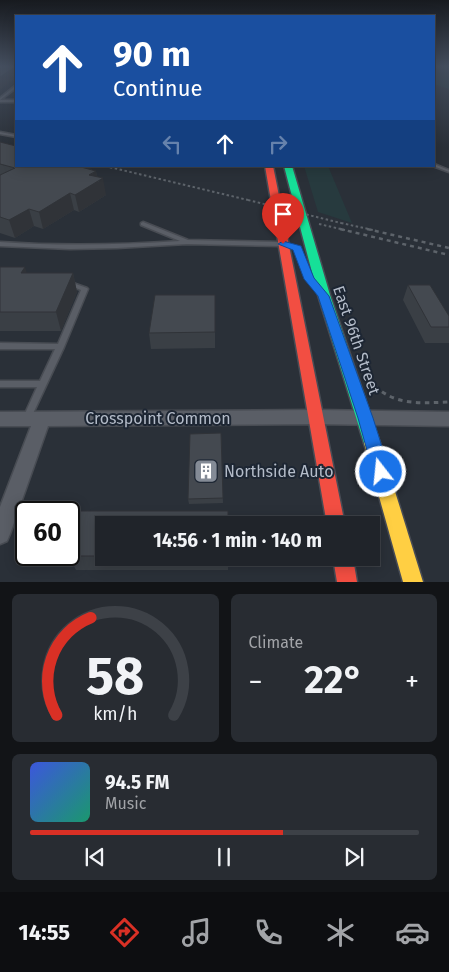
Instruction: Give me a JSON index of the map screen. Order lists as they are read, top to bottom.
{
  "streets": {
    "main road": ["East 96th Street"],
    "street": ["Crosspoint Common"]
  },
  "crossings": [
    ["East 96th Street", "Crosspoint Common"]
  ],
  "places": {
    "building": ["Northside Auto"]
  },
  "page": {
    "turn": ["90 m", "Continue"],
    "limit": "60",
    "trip": "14:56 · 1 min · 140 m",
    "tile": "Climate",
    "heat": ["−", "22°", "+"],
    "song": ["94.5 FM", "Music"],
    "tabs": "14:55",
    "gauge": ["58", "km/h"]
  }
}
